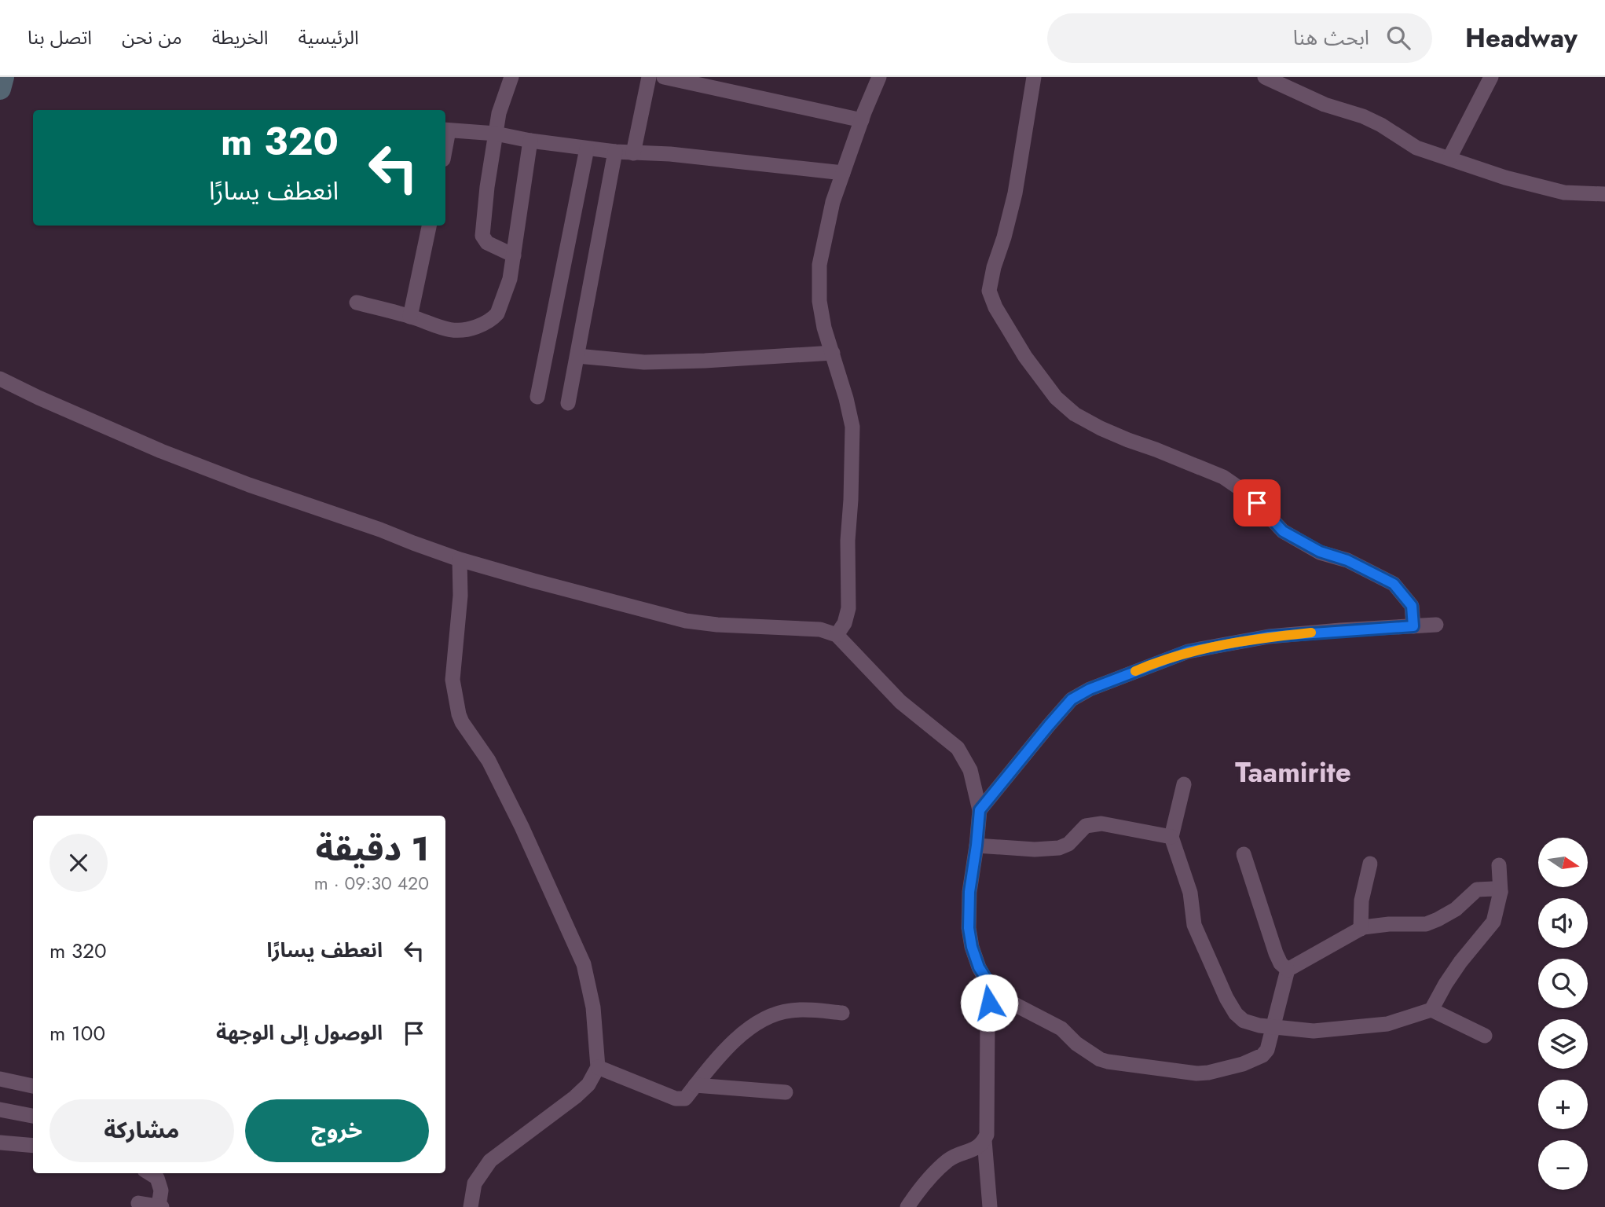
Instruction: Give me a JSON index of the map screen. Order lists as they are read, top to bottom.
{
  "districts": ["Taamirite"],
  "north": "right",
  "page": {
    "header": "Headway",
    "search": "ابحث هنا",
    "nav": [
      "الرئيسية",
      "الخريطة",
      "من نحن",
      "اتصل بنا"
    ],
    "turn": ["320 m", "انعطف يسارًا"],
    "heading": ["1 دقيقة", "420 m · 09:30"],
    "map_buttons": ["+", "−"],
    "list": [
      {
        "name": "انعطف يسارًا",
        "value": "320 m"
      },
      {
        "name": "الوصول إلى الوجهة",
        "value": "100 m"
      }
    ],
    "buttons": ["خروج", "مشاركة"]
  }
}
